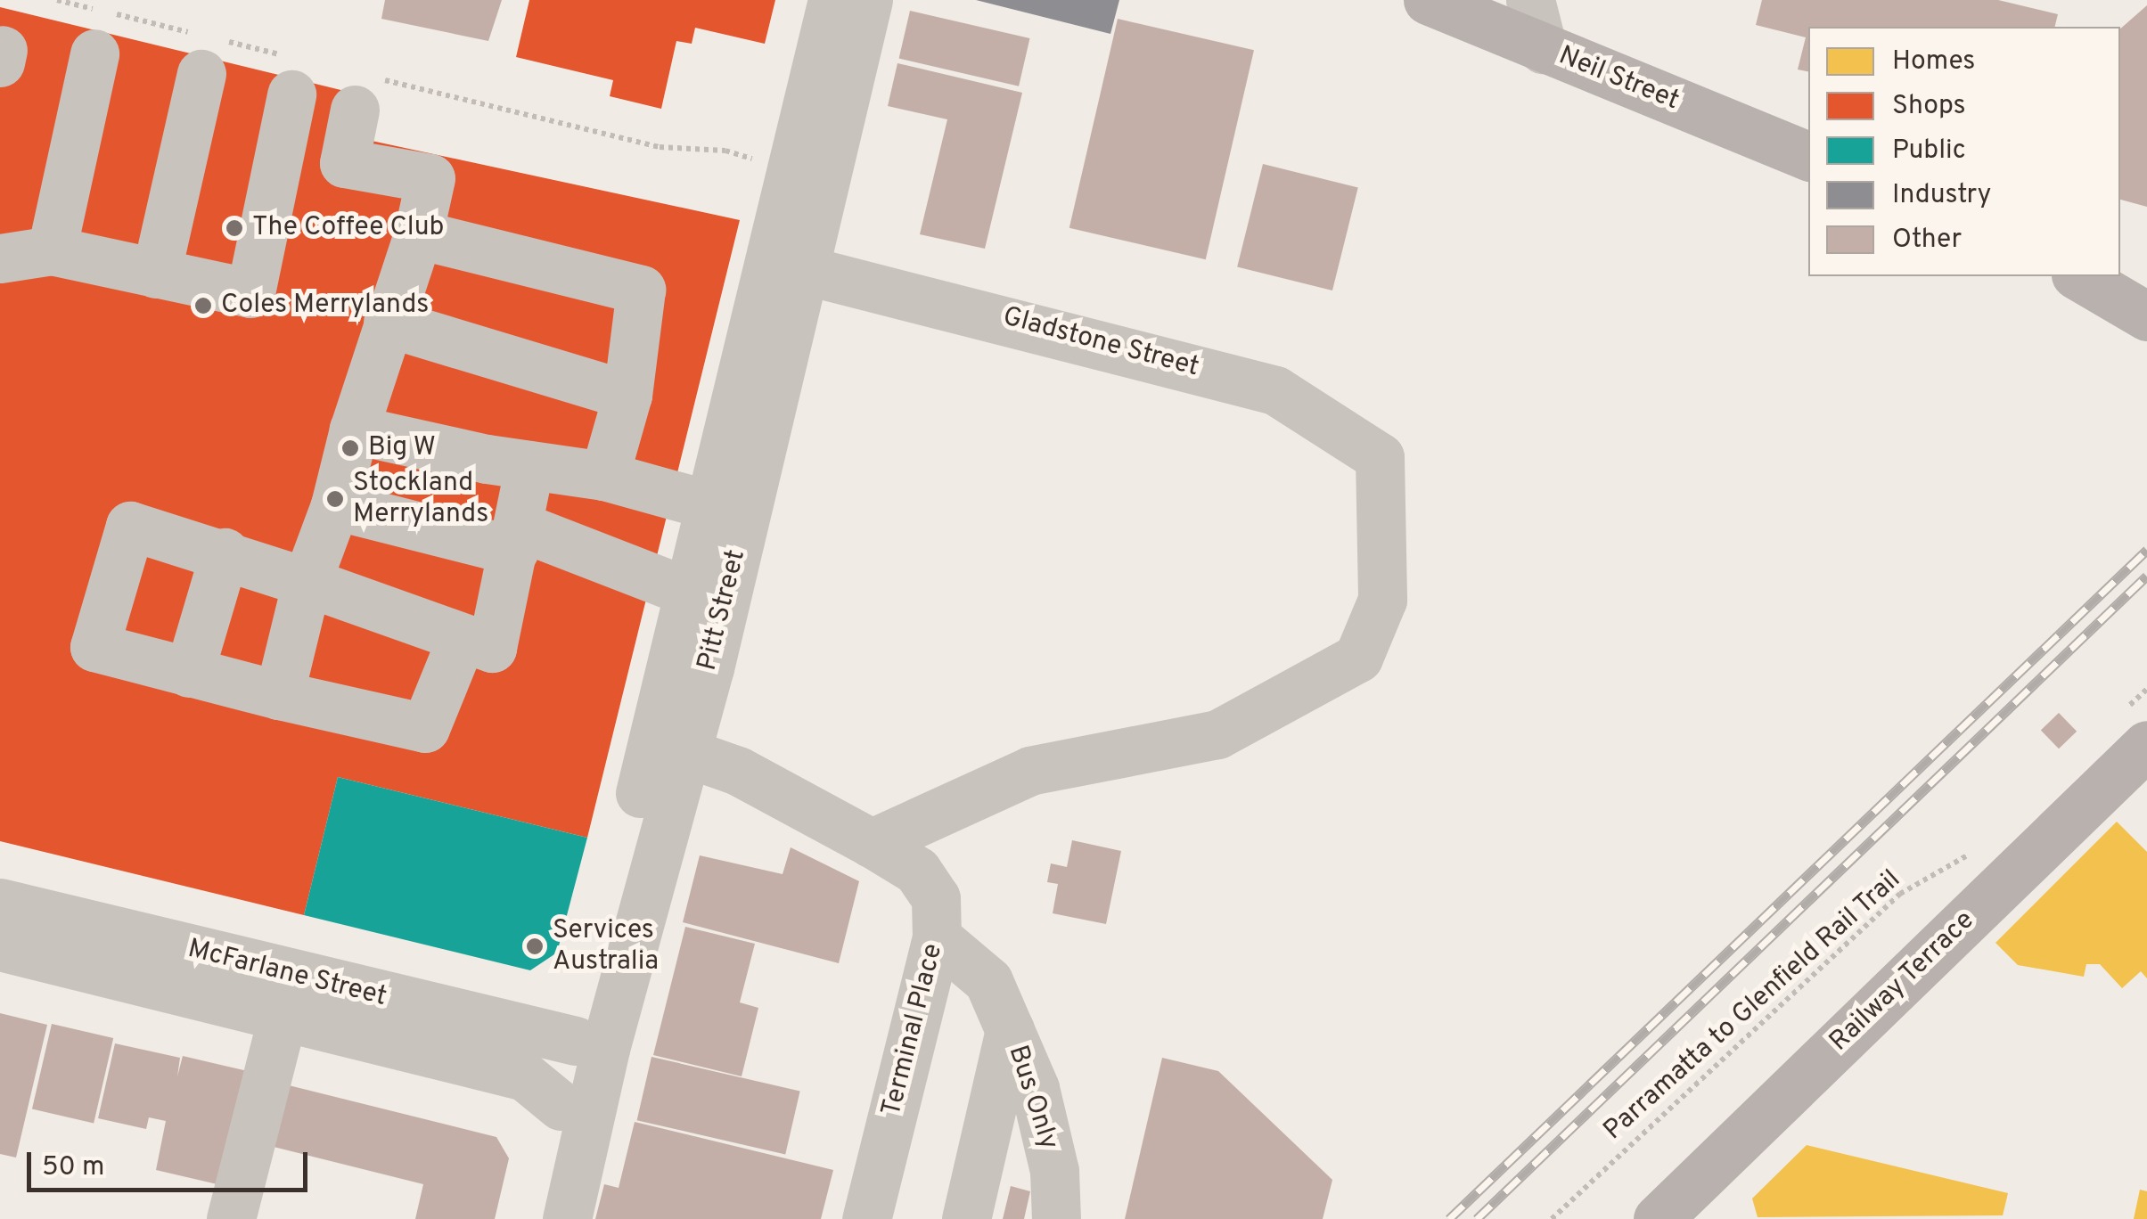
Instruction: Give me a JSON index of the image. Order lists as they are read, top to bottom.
{
  "streets": {
    "main road": ["Neil Street", "Railway Terrace"],
    "street": [
      "Gladstone Street",
      "Pitt Street",
      "McFarlane Street",
      "Terminal Place",
      "Bus Only"
    ],
    "path": ["Parramatta to Glenfield Rail Trail"]
  },
  "crossings": [
    ["Gladstone Street", "Pitt Street"],
    ["Gladstone Street", "Terminal Place"],
    ["Pitt Street", "McFarlane Street"],
    ["Pitt Street", "Terminal Place"],
    ["Terminal Place", "Bus Only"]
  ],
  "places": [
    "The Coffee Club",
    "Coles Merrylands",
    "Big W",
    "Stockland Merrylands",
    "Services Australia"
  ],
  "legend": [
    "Homes",
    "Shops",
    "Public",
    "Industry",
    "Other"
  ],
  "scale_bar": "50 m"
}
